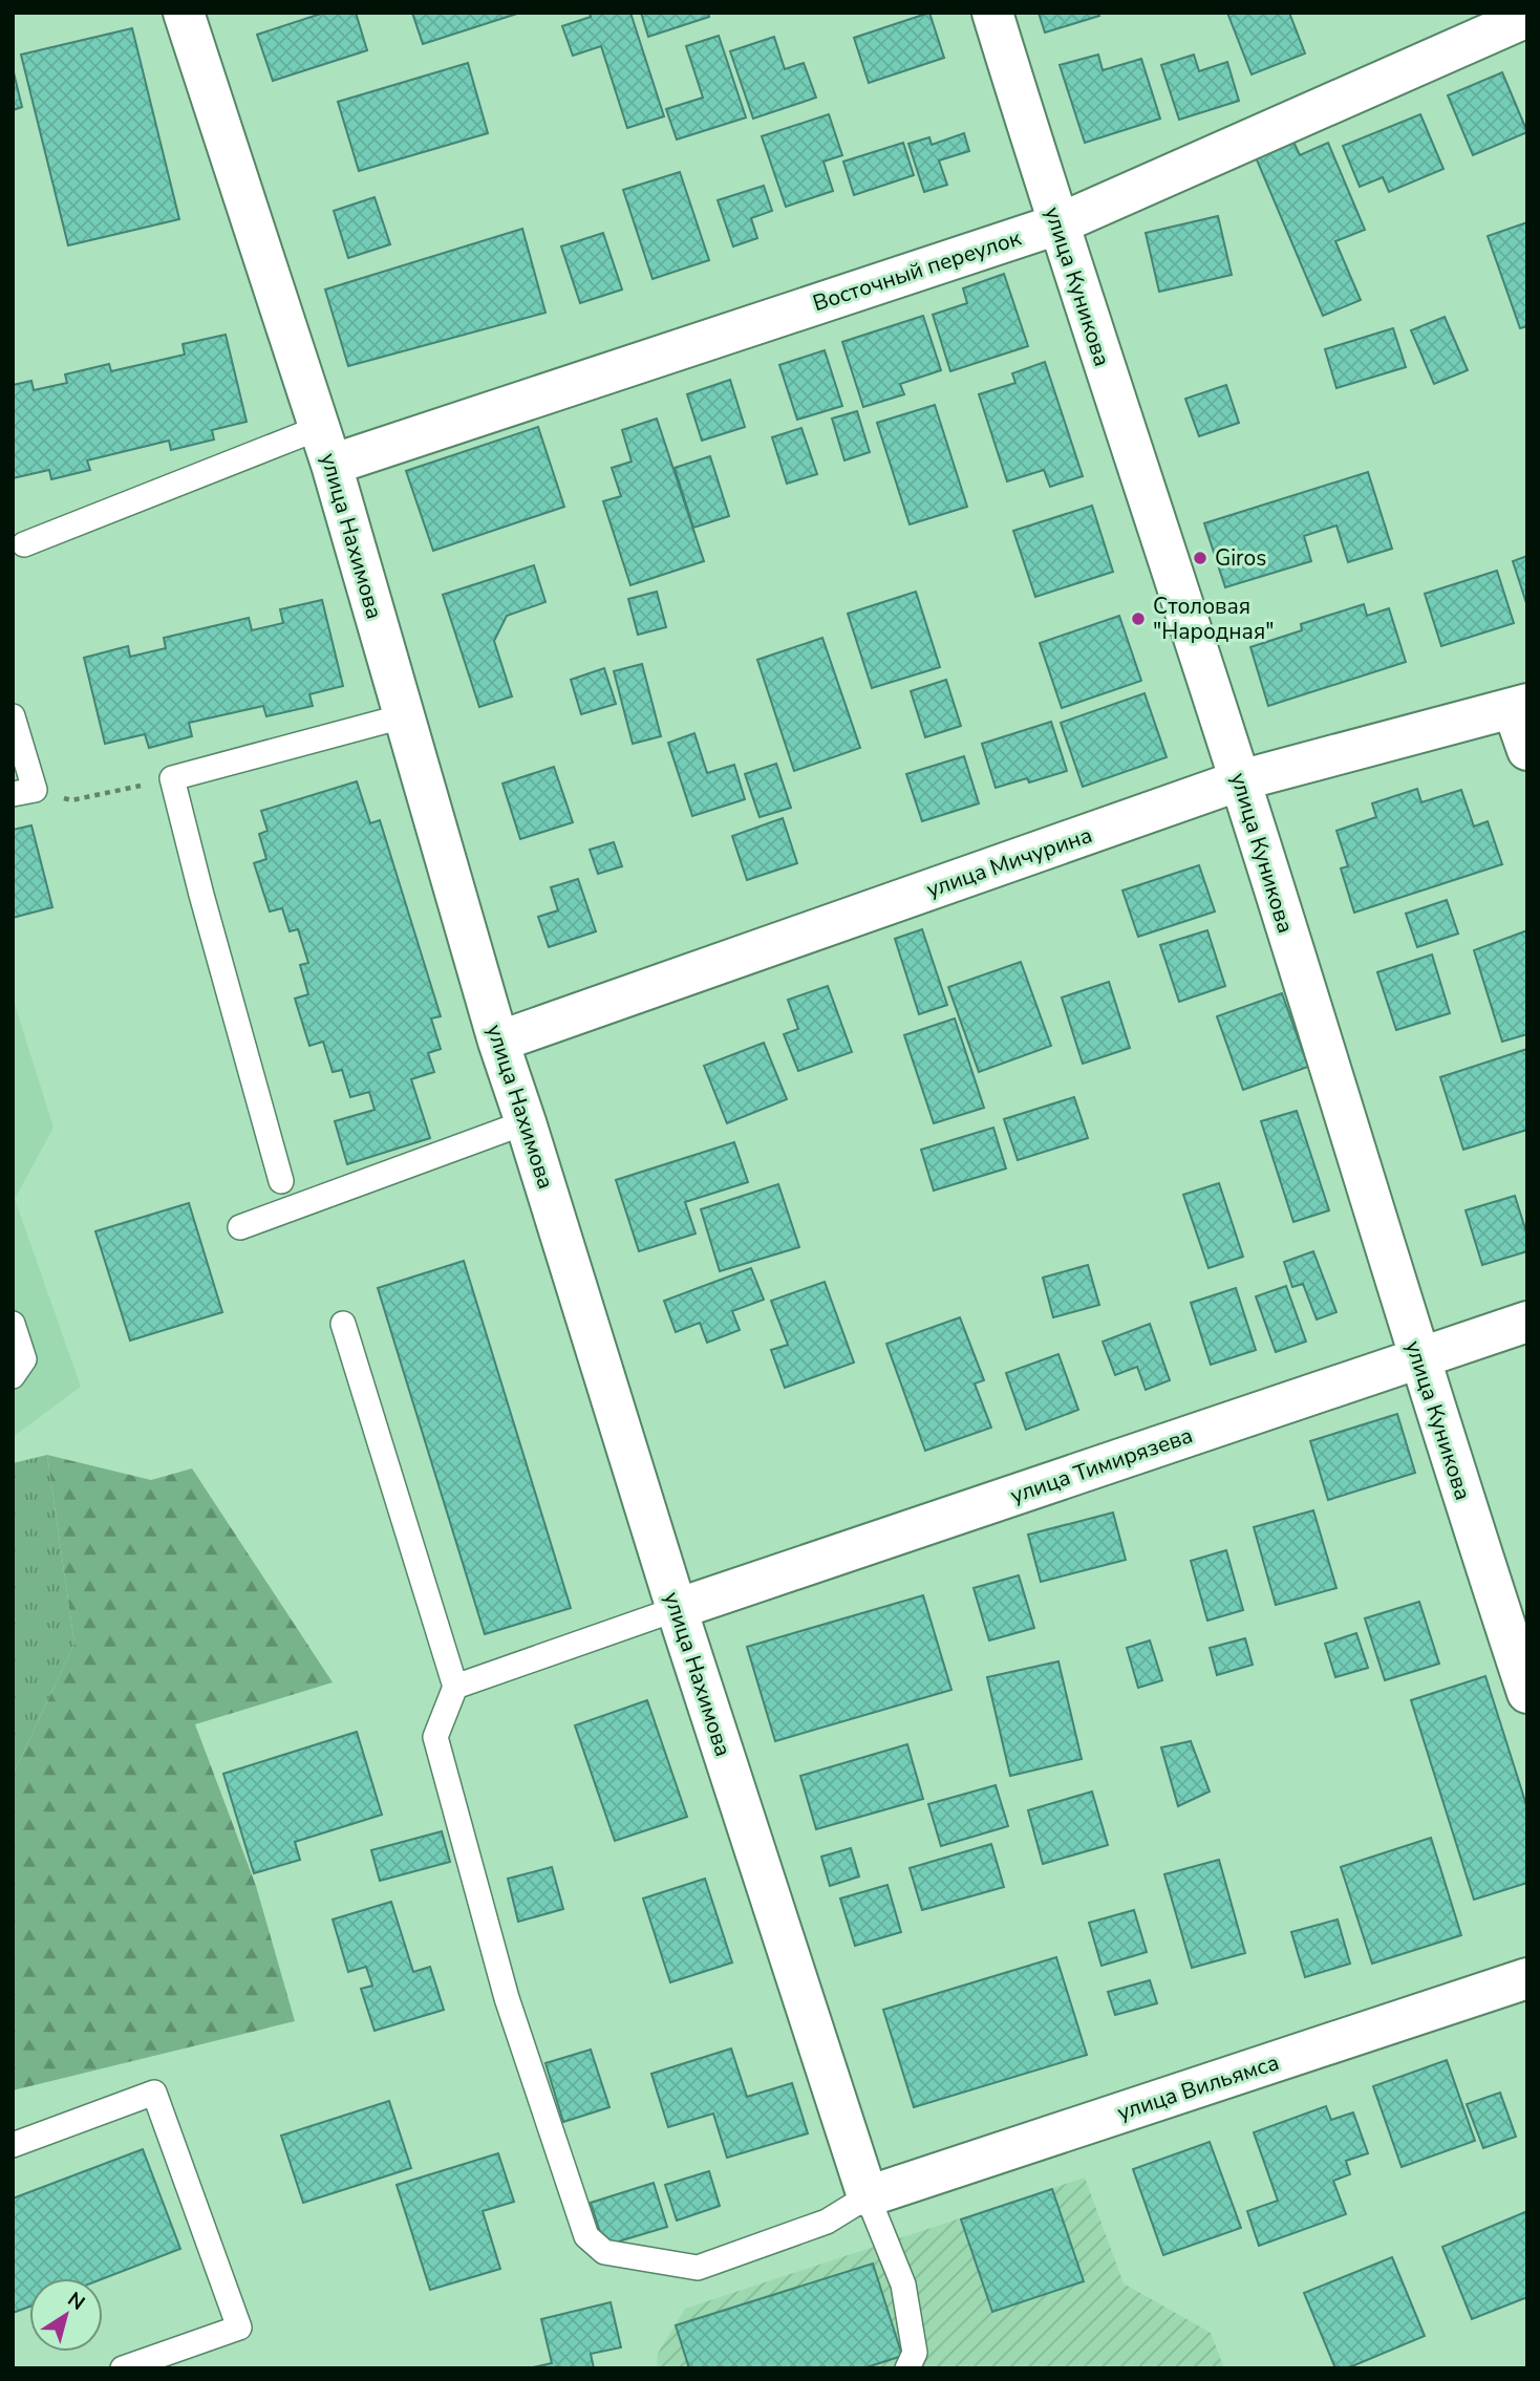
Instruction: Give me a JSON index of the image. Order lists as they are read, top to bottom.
{
  "streets": {
    "street": [
      "Восточный переулок",
      "улица Куникова",
      "улица Нахимова",
      "улица Мичурина",
      "улица Тимирязева",
      "улица Вильямса"
    ]
  },
  "crossings": [
    ["Восточный переулок", "улица Куникова"],
    ["Восточный переулок", "улица Нахимова"],
    ["улица Куникова", "улица Мичурина"],
    ["улица Куникова", "улица Тимирязева"],
    ["улица Нахимова", "улица Мичурина"],
    ["улица Нахимова", "улица Тимирязева"],
    ["улица Нахимова", "улица Вильямса"]
  ],
  "places": ["Giros", "Столовая \"Народная\""],
  "north": "top right"
}
